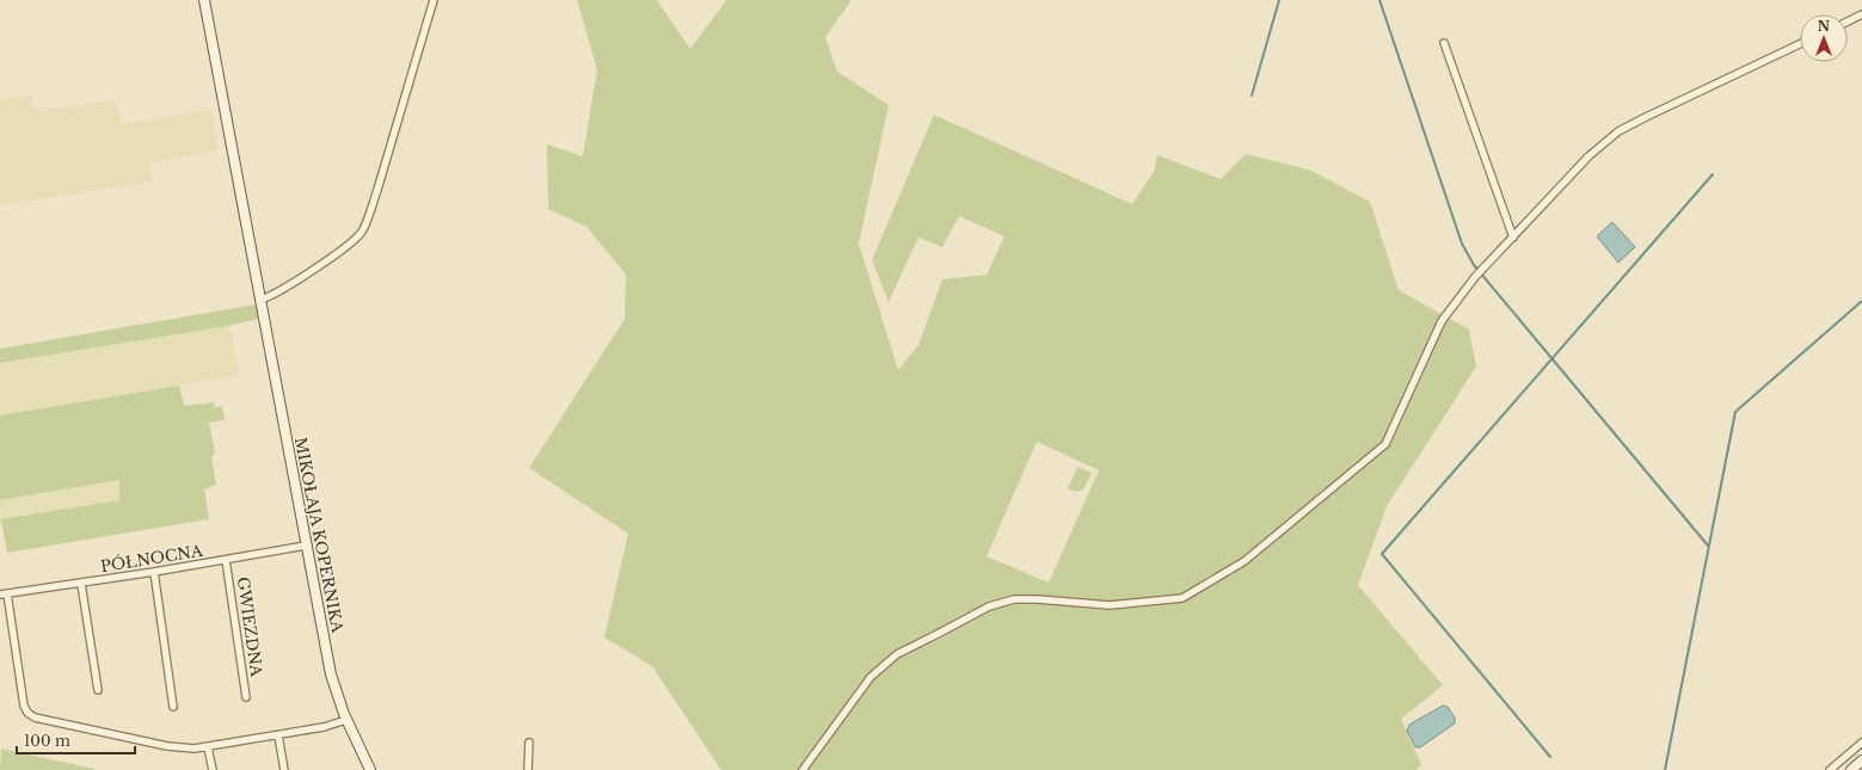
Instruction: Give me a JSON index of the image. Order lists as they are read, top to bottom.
{
  "streets": {
    "street": ["MIKOŁAJA KOPERNIKA", "PÓŁNOCNA", "GWIEZDNA"]
  },
  "crossings": [
    ["MIKOŁAJA KOPERNIKA", "PÓŁNOCNA"],
    ["PÓŁNOCNA", "GWIEZDNA"]
  ],
  "scale_bar": "100 m",
  "north": "top"
}
